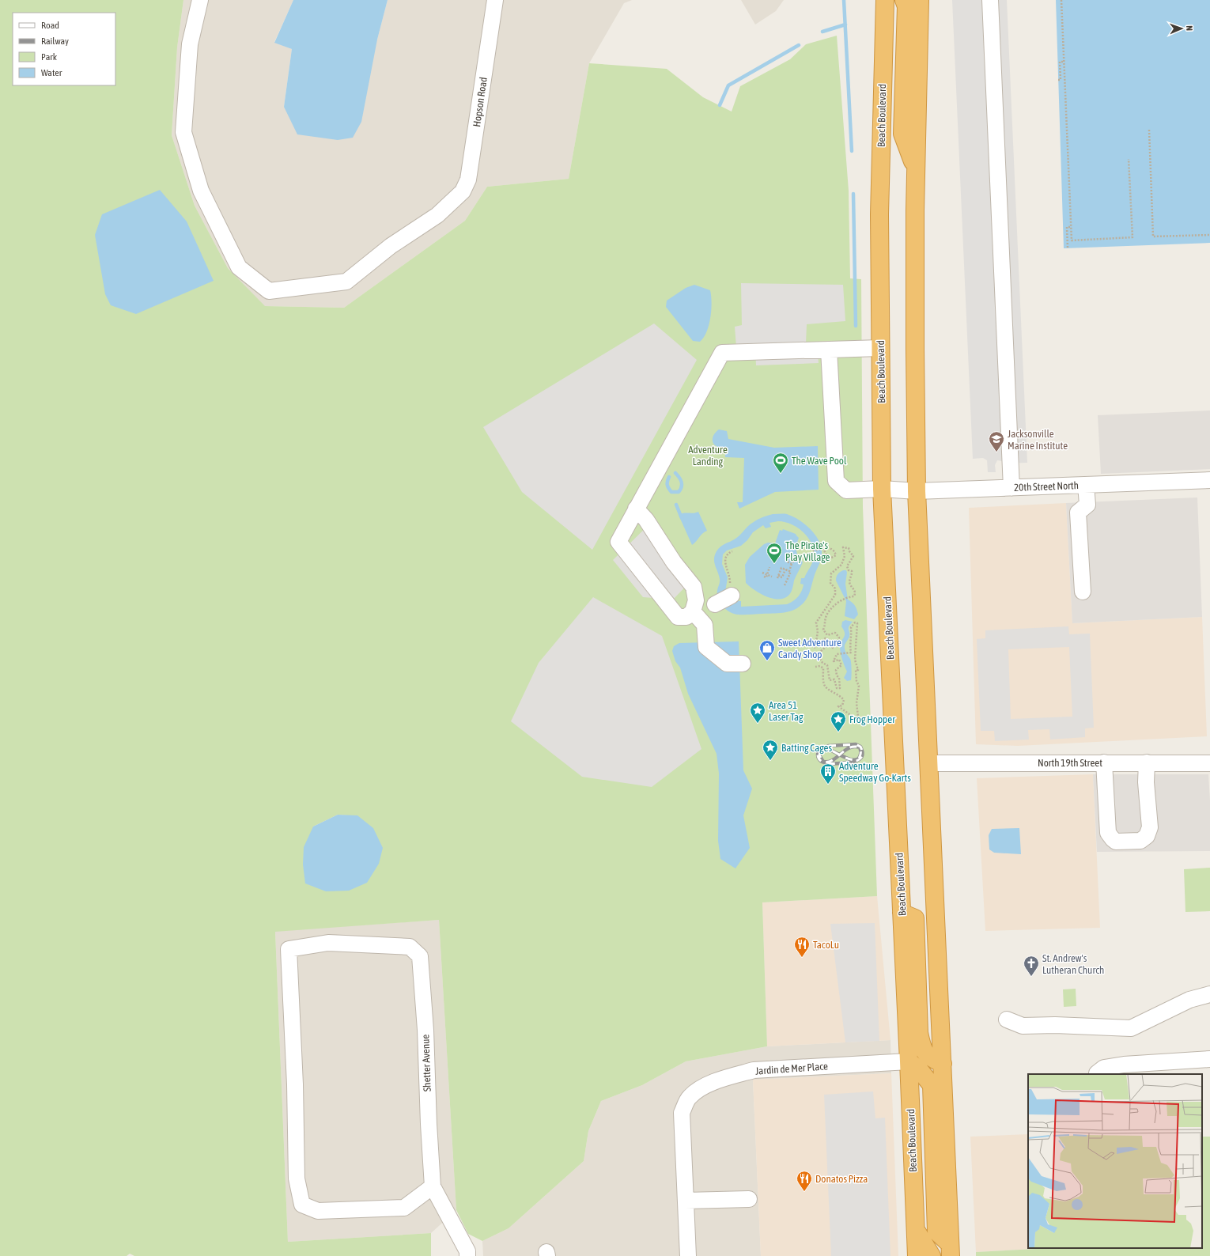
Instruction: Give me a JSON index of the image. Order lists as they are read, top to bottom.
{
  "streets": {
    "highway": ["Beach Boulevard"],
    "street": [
      "Hopson Road",
      "20th Street North",
      "North 19th Street",
      "Shetter Avenue",
      "Jardin de Mer Place"
    ]
  },
  "crossings": [
    ["Beach Boulevard", "20th Street North"],
    ["Beach Boulevard", "Jardin de Mer Place"]
  ],
  "parks": ["Adventure Landing"],
  "places": {
    "school or university": ["Jacksonville Marine Institute"],
    "sports": ["The Wave Pool", "The Pirate's Play Village"],
    "shop": ["Sweet Adventure Candy Shop"],
    "place": ["Area 51 Laser Tag", "Frog Hopper", "Batting Cages"],
    "building": ["Adventure Speedway Go-Karts"],
    "restaurant": ["TacoLu", "Donatos Pizza"],
    "church": ["St. Andrew's Lutheran Church"]
  },
  "legend": [
    "Road",
    "Railway",
    "Park",
    "Water"
  ],
  "north": "right"
}
